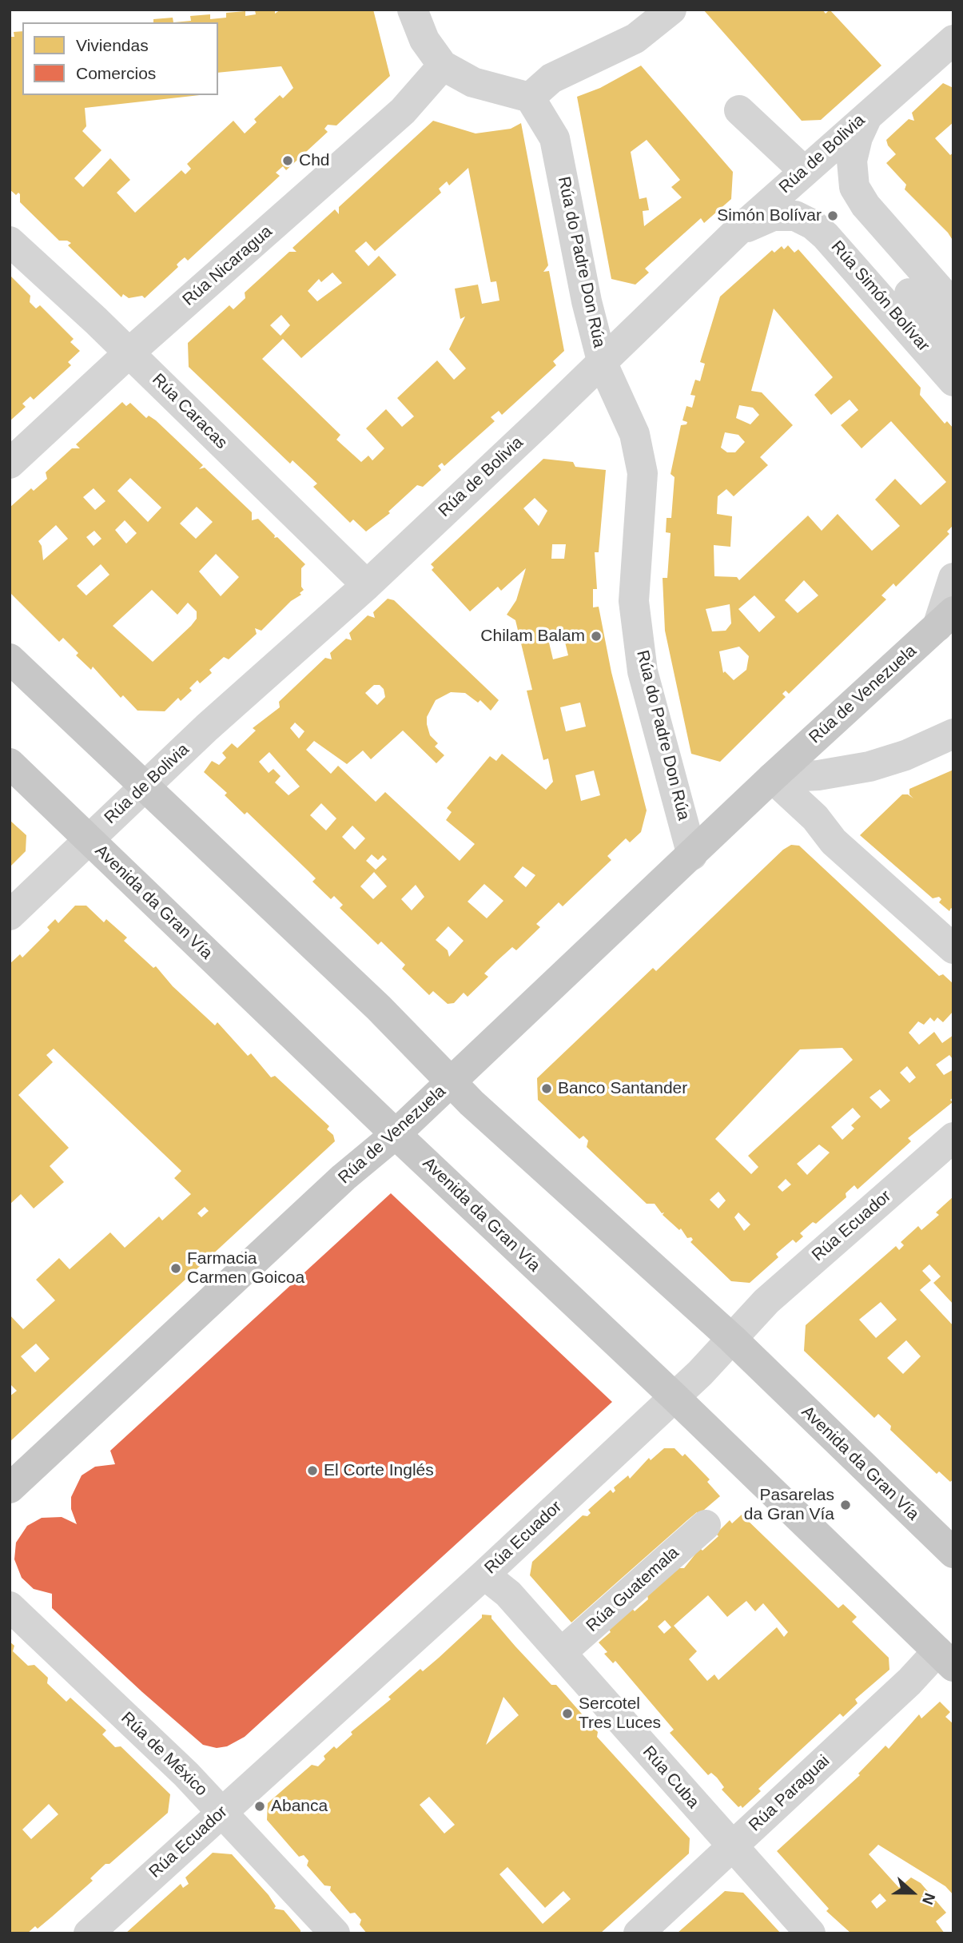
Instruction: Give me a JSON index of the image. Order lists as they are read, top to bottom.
{
  "streets": {
    "main road": ["Rúa de Venezuela", "Avenida da Gran Vía"],
    "street": [
      "Rúa de Bolivia",
      "Rúa do Padre Don Rúa",
      "Rúa Nicaragua",
      "Rúa Simón Bolívar",
      "Rúa Caracas",
      "Rúa Ecuador",
      "Rúa Guatemala",
      "Rúa de México",
      "Rúa Cuba",
      "Rúa Paraguai"
    ]
  },
  "crossings": [
    ["Rúa de Bolivia", "Rúa do Padre Don Rúa"],
    ["Rúa de Bolivia", "Rúa Simón Bolívar"],
    ["Rúa de Bolivia", "Rúa Caracas"],
    ["Rúa de Bolivia", "Avenida da Gran Vía"],
    ["Rúa do Padre Don Rúa", "Rúa de Venezuela"],
    ["Rúa Nicaragua", "Rúa Caracas"],
    ["Rúa de Venezuela", "Avenida da Gran Vía"],
    ["Avenida da Gran Vía", "Rúa Ecuador"],
    ["Avenida da Gran Vía", "Rúa Paraguai"],
    ["Rúa Ecuador", "Rúa de México"],
    ["Rúa Ecuador", "Rúa Cuba"],
    ["Rúa Guatemala", "Rúa Cuba"],
    ["Rúa Cuba", "Rúa Paraguai"]
  ],
  "places": [
    "Chd",
    "Simón Bolívar",
    "Chilam Balam",
    "Banco Santander",
    "Farmacia Carmen Goicoa",
    "El Corte Inglés",
    "Pasarelas da Gran Vía",
    "Sercotel Tres Luces",
    "Abanca"
  ],
  "legend": ["Viviendas", "Comercios"],
  "north": "right"
}
